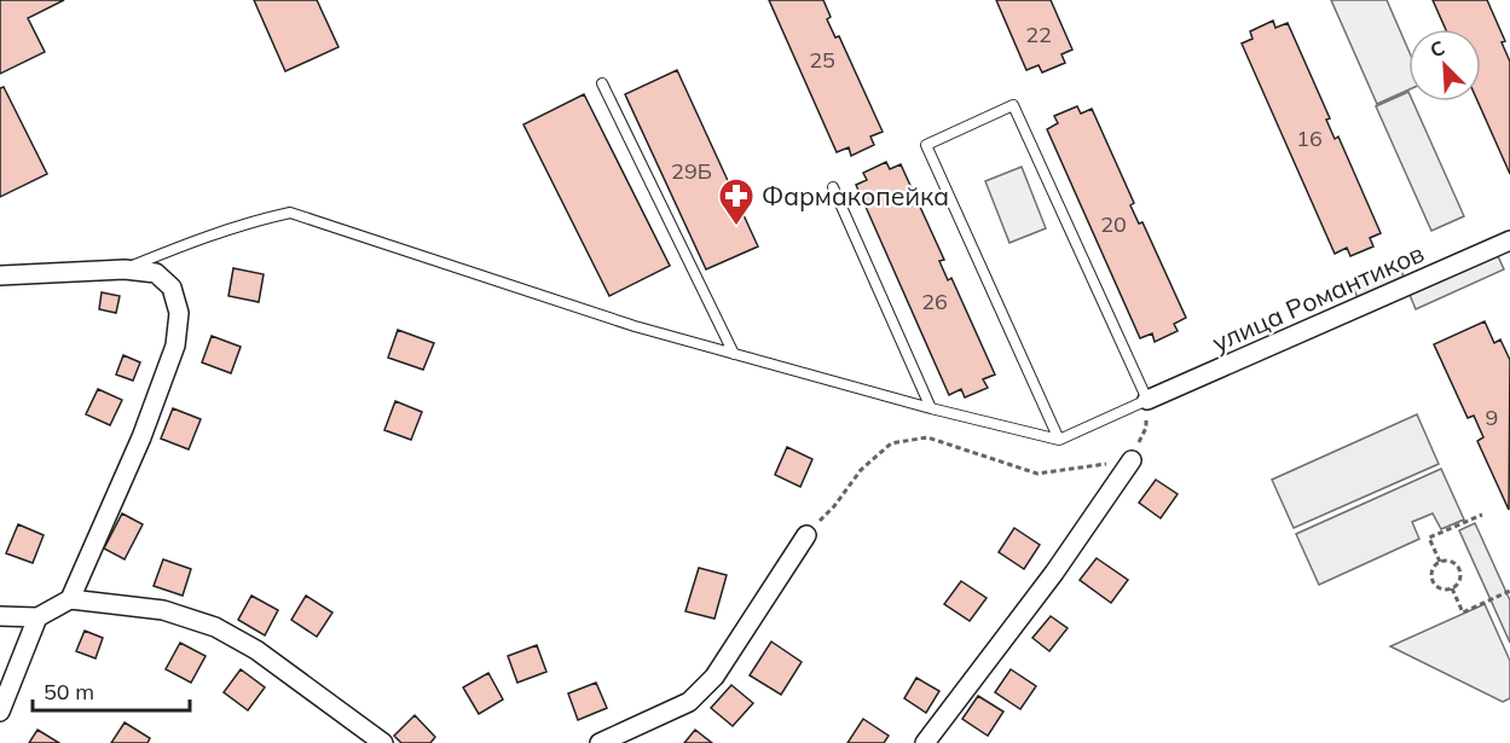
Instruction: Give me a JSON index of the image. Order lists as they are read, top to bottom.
{
  "streets": {
    "street": ["улица Романтиков"]
  },
  "places": {
    "pharmacy": ["Фармакопейка"]
  },
  "house_numbers": [
    "22",
    "25",
    "16",
    "29Б",
    "20",
    "26",
    "9"
  ],
  "scale_bar": "50 m",
  "north": "top left"
}
